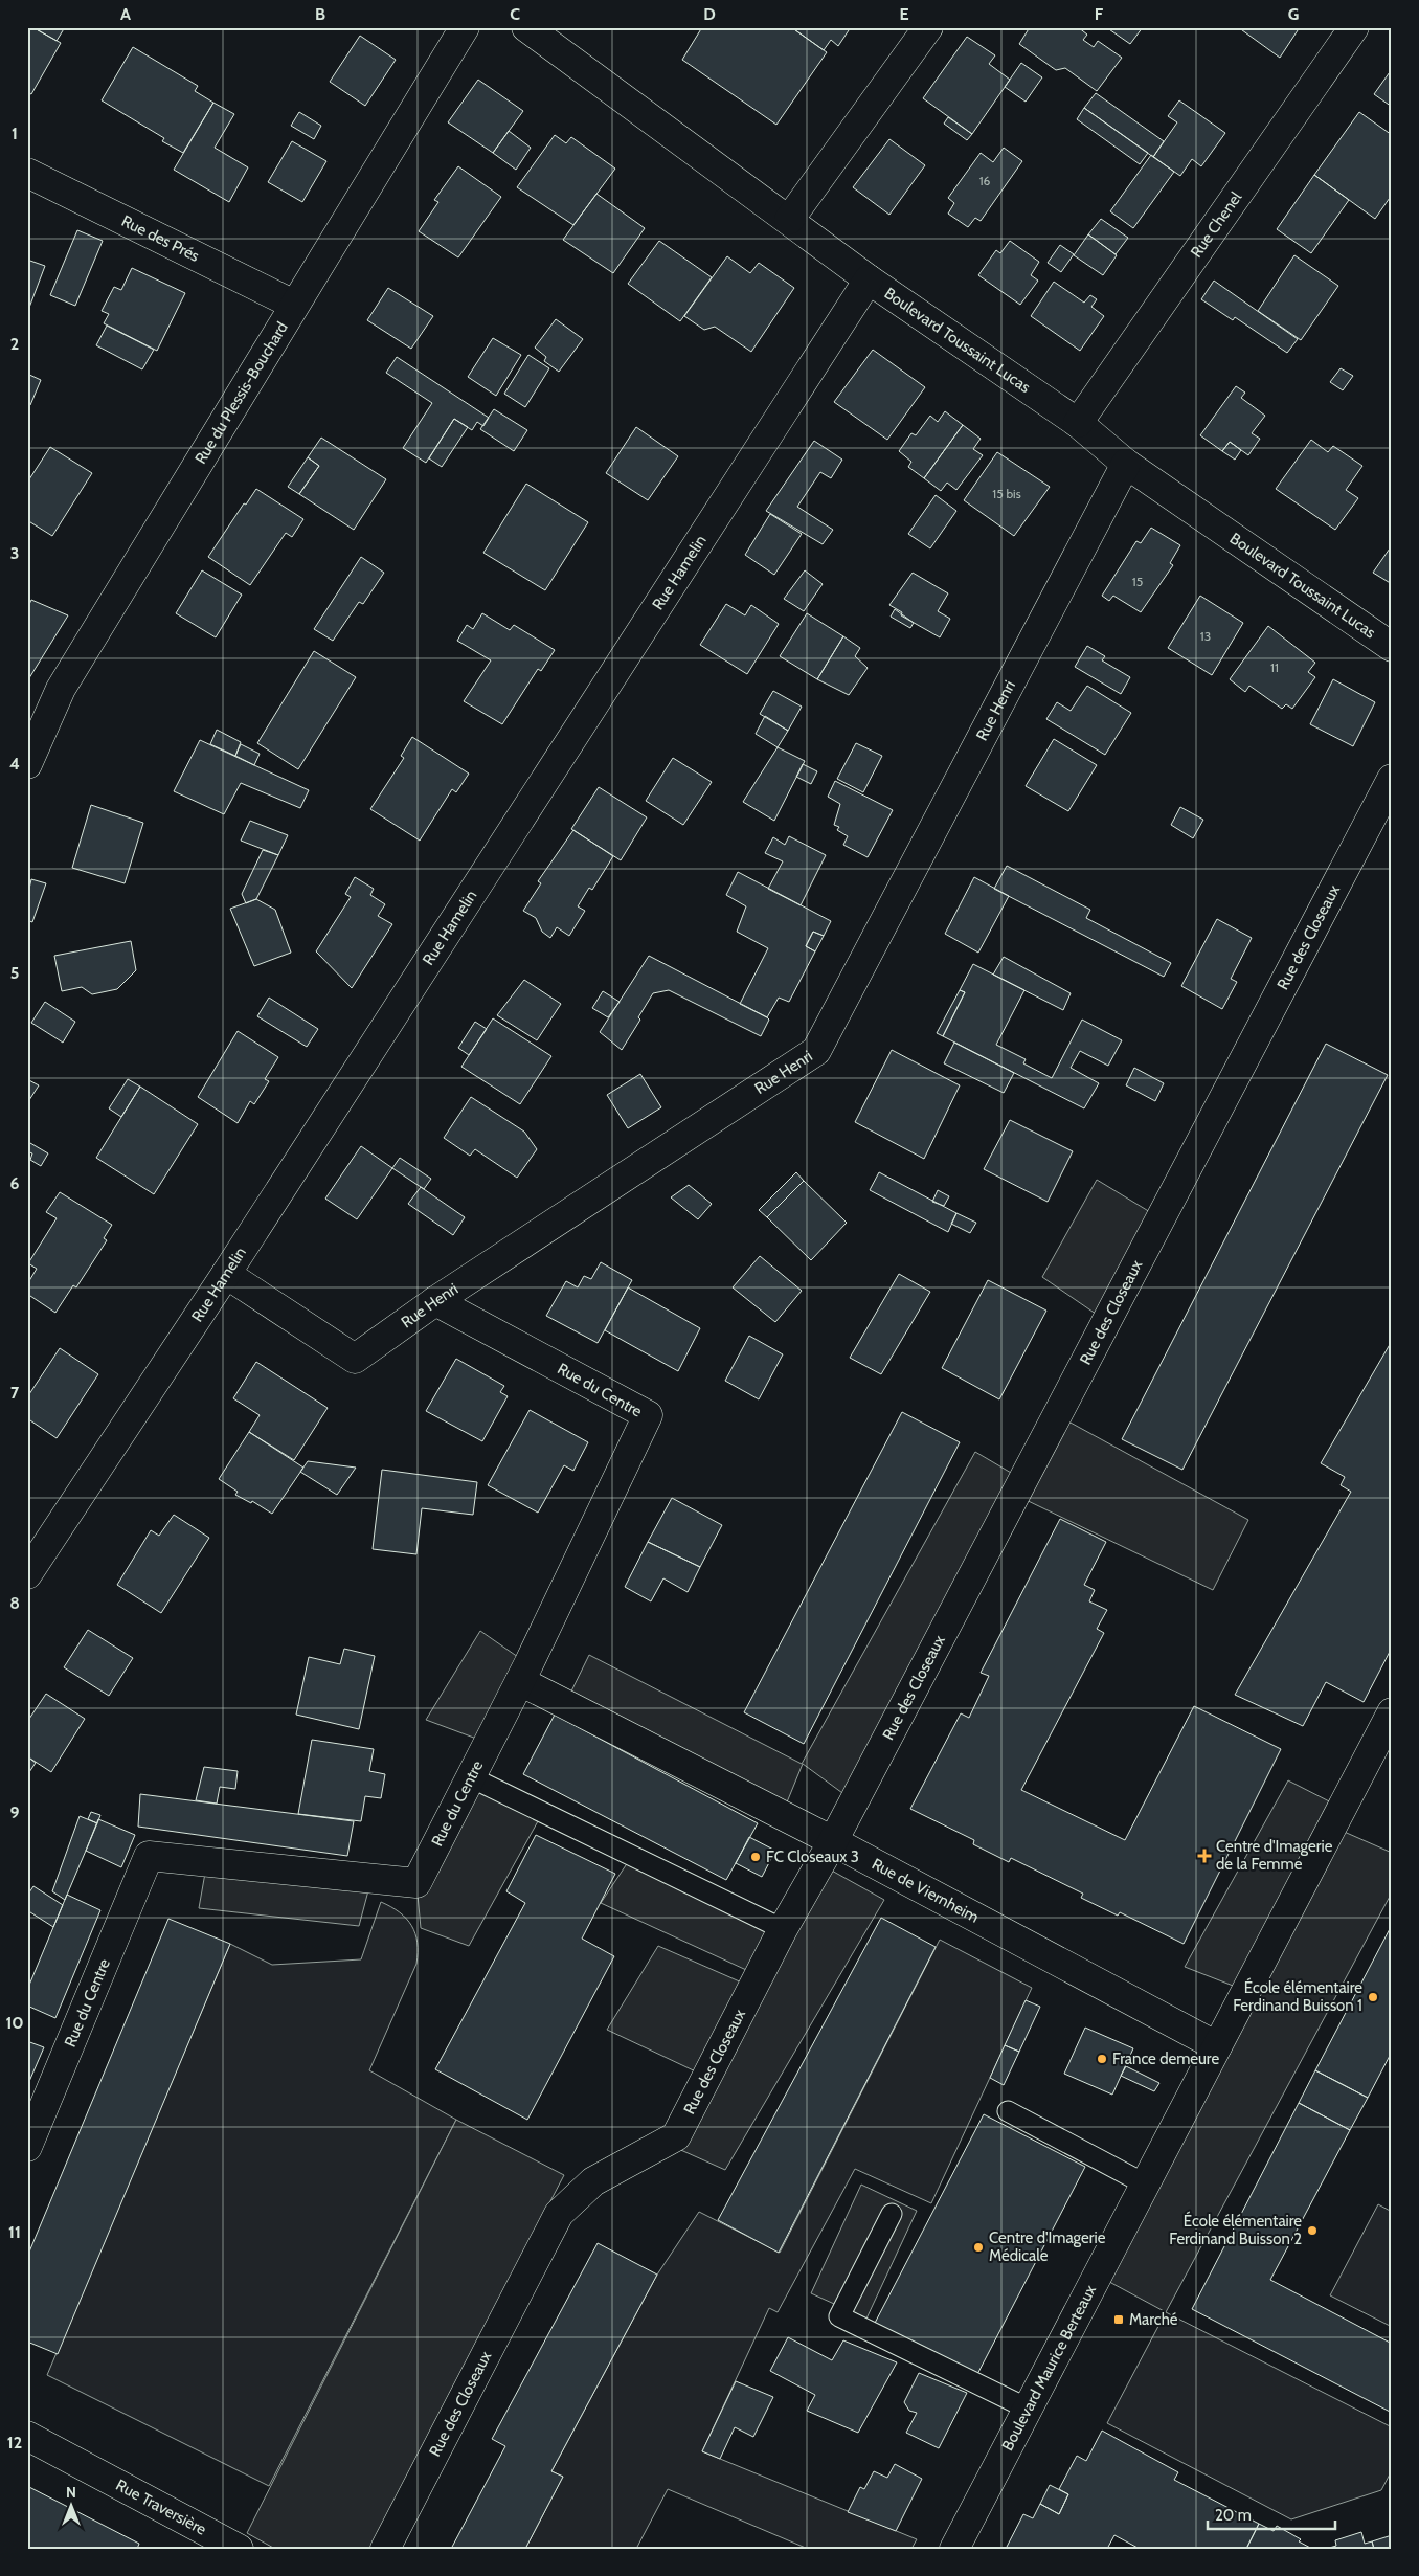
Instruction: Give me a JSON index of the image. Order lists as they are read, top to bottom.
{
  "streets": {
    "street": [
      "Rue Chenel",
      "Rue des Prés",
      "Boulevard Toussaint Lucas",
      "Rue du Plessis-Bouchard",
      "Rue Hamelin",
      "Rue Henri",
      "Rue des Closeaux",
      "Rue du Centre",
      "Rue de Viernheim",
      "Boulevard Maurice Berteaux",
      "Rue Traversière"
    ]
  },
  "crossings": [
    ["Rue Chenel", "Boulevard Toussaint Lucas"],
    ["Rue des Prés", "Rue du Plessis-Bouchard"],
    ["Boulevard Toussaint Lucas", "Rue Hamelin"],
    ["Boulevard Toussaint Lucas", "Rue Henri"],
    ["Rue Hamelin", "Rue Henri"],
    ["Rue Henri", "Rue du Centre"],
    ["Rue des Closeaux", "Rue de Viernheim"],
    ["Rue du Centre", "Rue de Viernheim"],
    ["Rue de Viernheim", "Boulevard Maurice Berteaux"]
  ],
  "places": {
    "health": ["Centre d'Imagerie de la Femme"],
    "other": [
      "FC Closeaux 3",
      "École élémentaire Ferdinand Buisson 1",
      "France demeure",
      "École élémentaire Ferdinand Buisson 2",
      "Centre d'Imagerie Médicale"
    ],
    "transit": ["Marché"]
  },
  "house_numbers": [
    "16",
    "15 bis",
    "15",
    "13",
    "11"
  ],
  "scale_bar": "20 m",
  "north": "top",
  "grid": {
    "columns": [
      "A",
      "B",
      "C",
      "D",
      "E",
      "F",
      "G"
    ],
    "rows": [
      "1",
      "2",
      "3",
      "4",
      "5",
      "6",
      "7",
      "8",
      "9",
      "10",
      "11",
      "12"
    ]
  }
}
